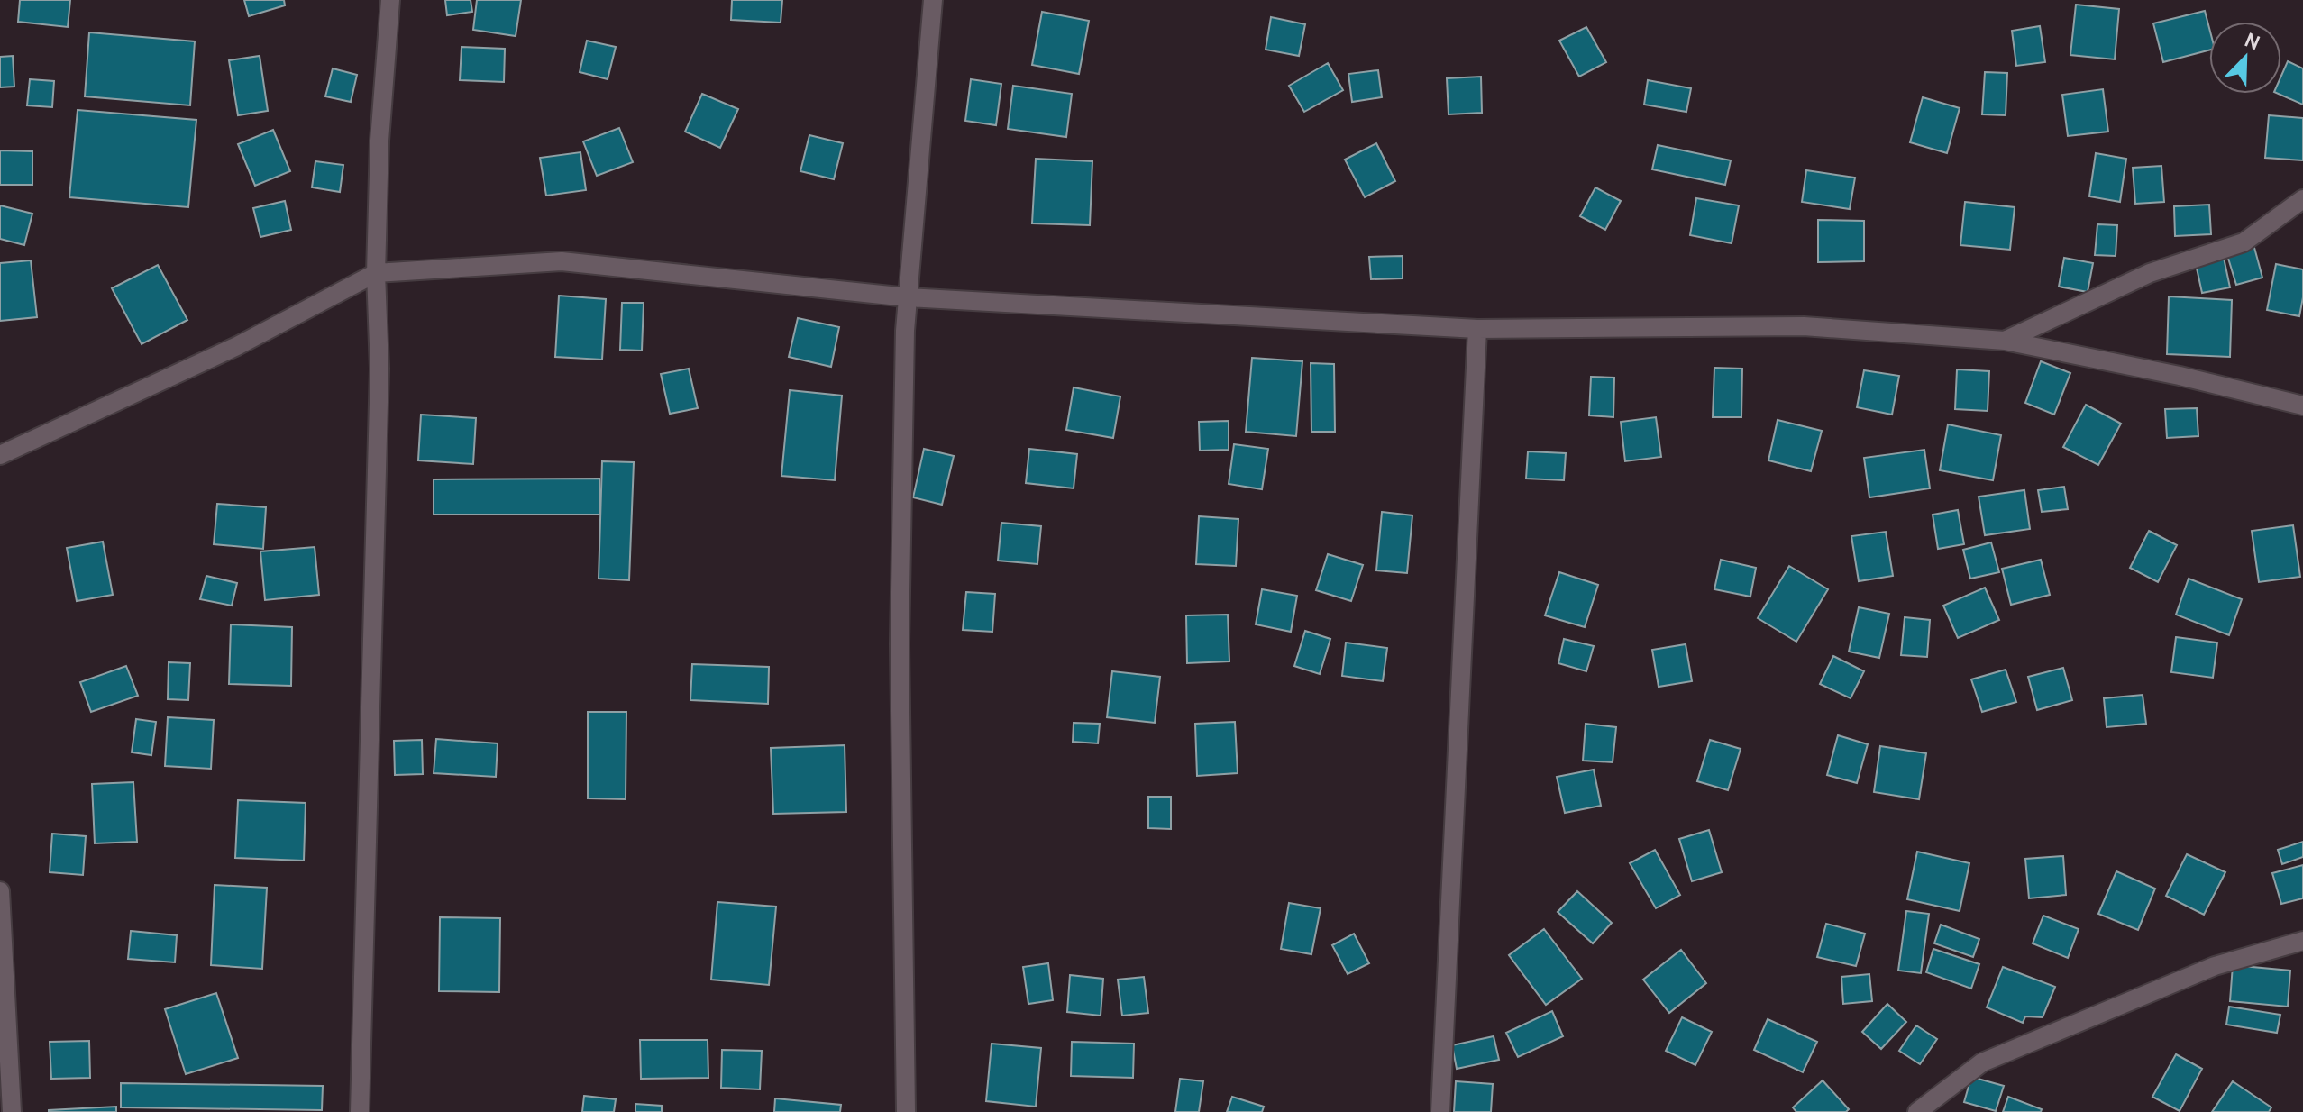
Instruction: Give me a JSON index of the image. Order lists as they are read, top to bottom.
{
  "north": "top right"
}
